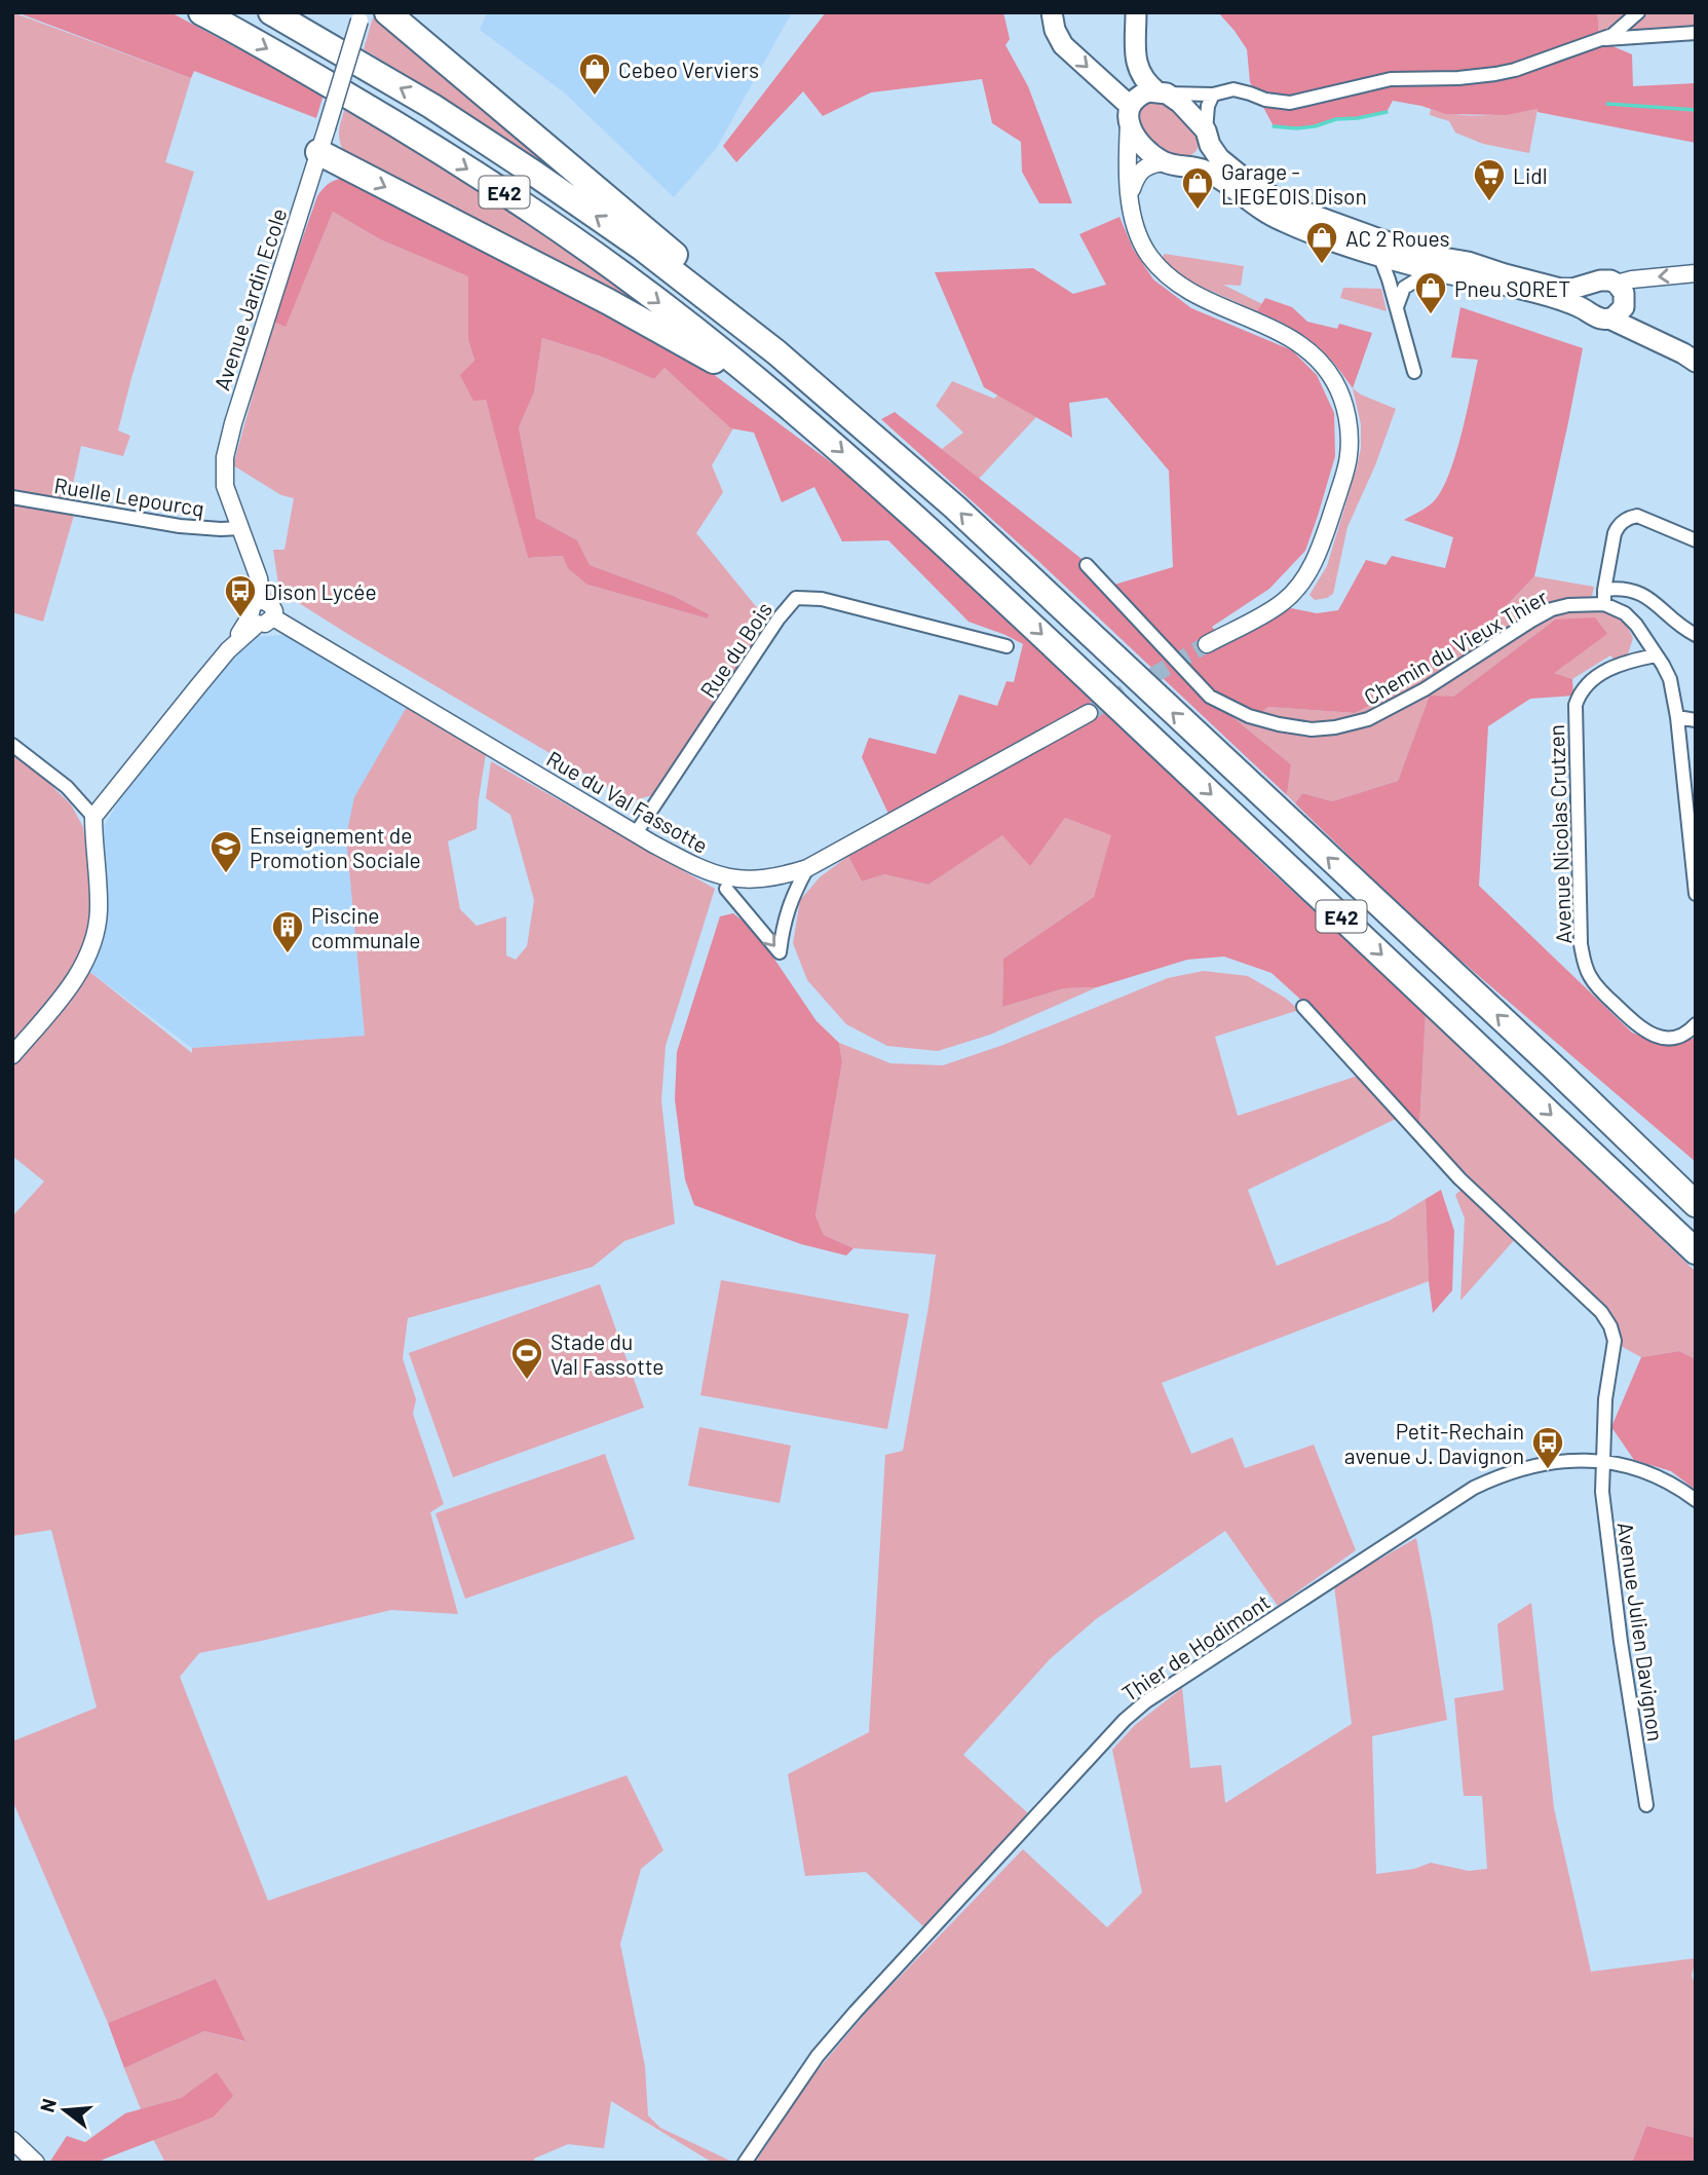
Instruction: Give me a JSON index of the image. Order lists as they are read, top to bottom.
{
  "streets": {
    "highway": ["E42"],
    "street": [
      "Avenue Jardin Ecole",
      "Ruelle Lepourcq",
      "Chemin du Vieux Thier",
      "Rue du Bois",
      "Rue du Val Fassotte",
      "Avenue Nicolas Crutzen",
      "Avenue Julien Davignon",
      "Thier de Hodimont"
    ]
  },
  "crossings": [
    ["Avenue Jardin Ecole", "Ruelle Lepourcq"],
    ["Avenue Jardin Ecole", "Rue du Val Fassotte"],
    ["Rue du Bois", "Rue du Val Fassotte"],
    ["Avenue Julien Davignon", "Thier de Hodimont"]
  ],
  "places": {
    "shop": [
      "Cebeo Verviers",
      "Garage - LIEGEOIS Dison",
      "AC 2 Roues",
      "Pneu SORET"
    ],
    "supermarket": ["Lidl"],
    "bus stop": ["Dison Lycée", "Petit-Rechain avenue J. Davignon"],
    "school or university": ["Enseignement de Promotion Sociale"],
    "building": ["Piscine communale"],
    "sports": ["Stade du Val Fassotte"]
  },
  "north": "left"
}
